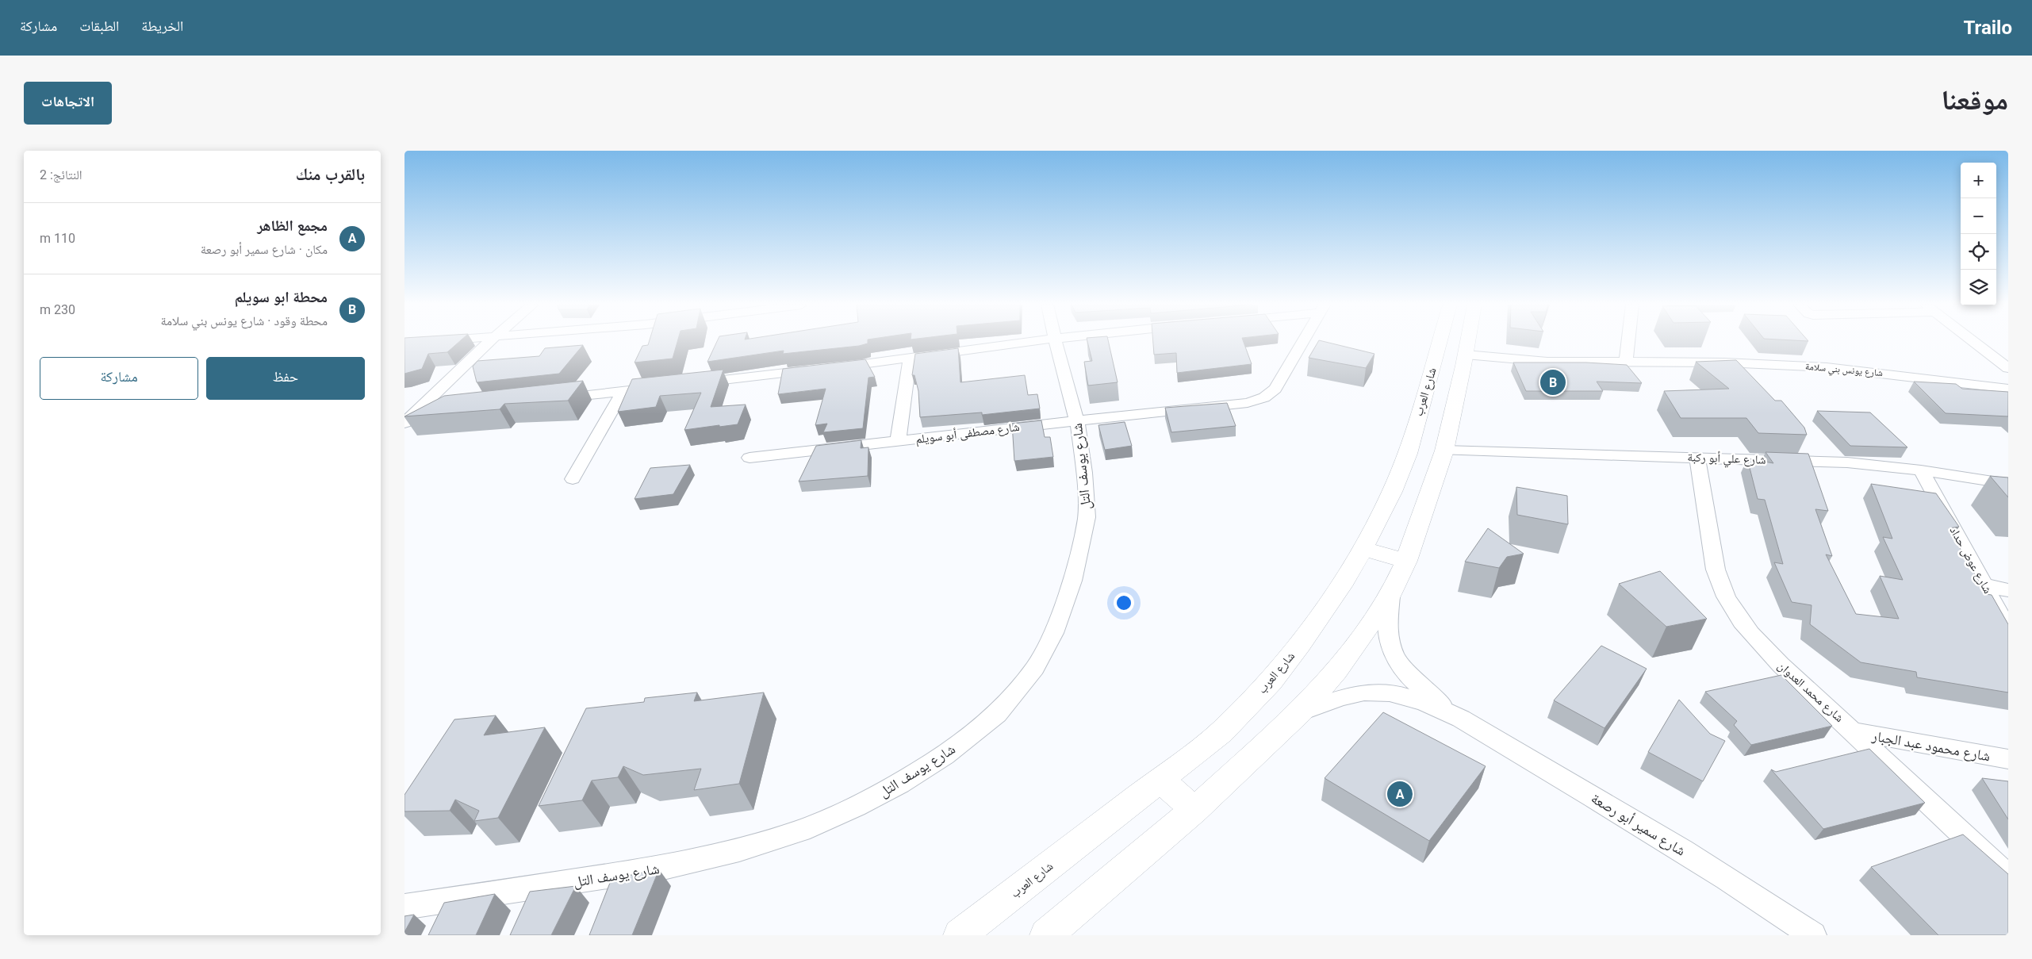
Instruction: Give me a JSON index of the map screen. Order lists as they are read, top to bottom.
{
  "streets": {
    "main road": ["شارع العرب"],
    "street": [
      "شارع يونس بني سلامة",
      "شارع مصطفى أبو سويلم",
      "شارع علي أبو ركبة",
      "شارع يوسف التل",
      "شارع عوض حداد",
      "شارع محمد العدوان",
      "شارع محمود عبد الجبار",
      "شارع سمير أبو رصعة"
    ]
  },
  "crossings": [
    ["شارع مصطفى أبو سويلم", "شارع يوسف التل"],
    ["شارع علي أبو ركبة", "شارع عوض حداد"],
    ["شارع علي أبو ركبة", "شارع محمد العدوان"],
    ["شارع محمد العدوان", "شارع محمود عبد الجبار"]
  ],
  "page": {
    "header": "Trailo",
    "nav": ["الخريطة", "الطبقات", "مشاركة"],
    "title": "موقعنا",
    "buttons": [
      "الاتجاهات",
      ["حفظ", "مشاركة"]
    ],
    "heading": ["بالقرب منك", "النتائج: 2"],
    "map_buttons": ["+", "−"],
    "list": [
      {
        "mark": "A",
        "name": "مجمع الظاهر",
        "note": "مكان · شارع سمير أبو رصعة",
        "value": "110 m"
      },
      {
        "mark": "B",
        "name": "محطة ابو سويلم",
        "note": "محطة وقود · شارع يونس بني سلامة",
        "value": "230 m"
      }
    ],
    "pins": ["B", "A"]
  }
}
